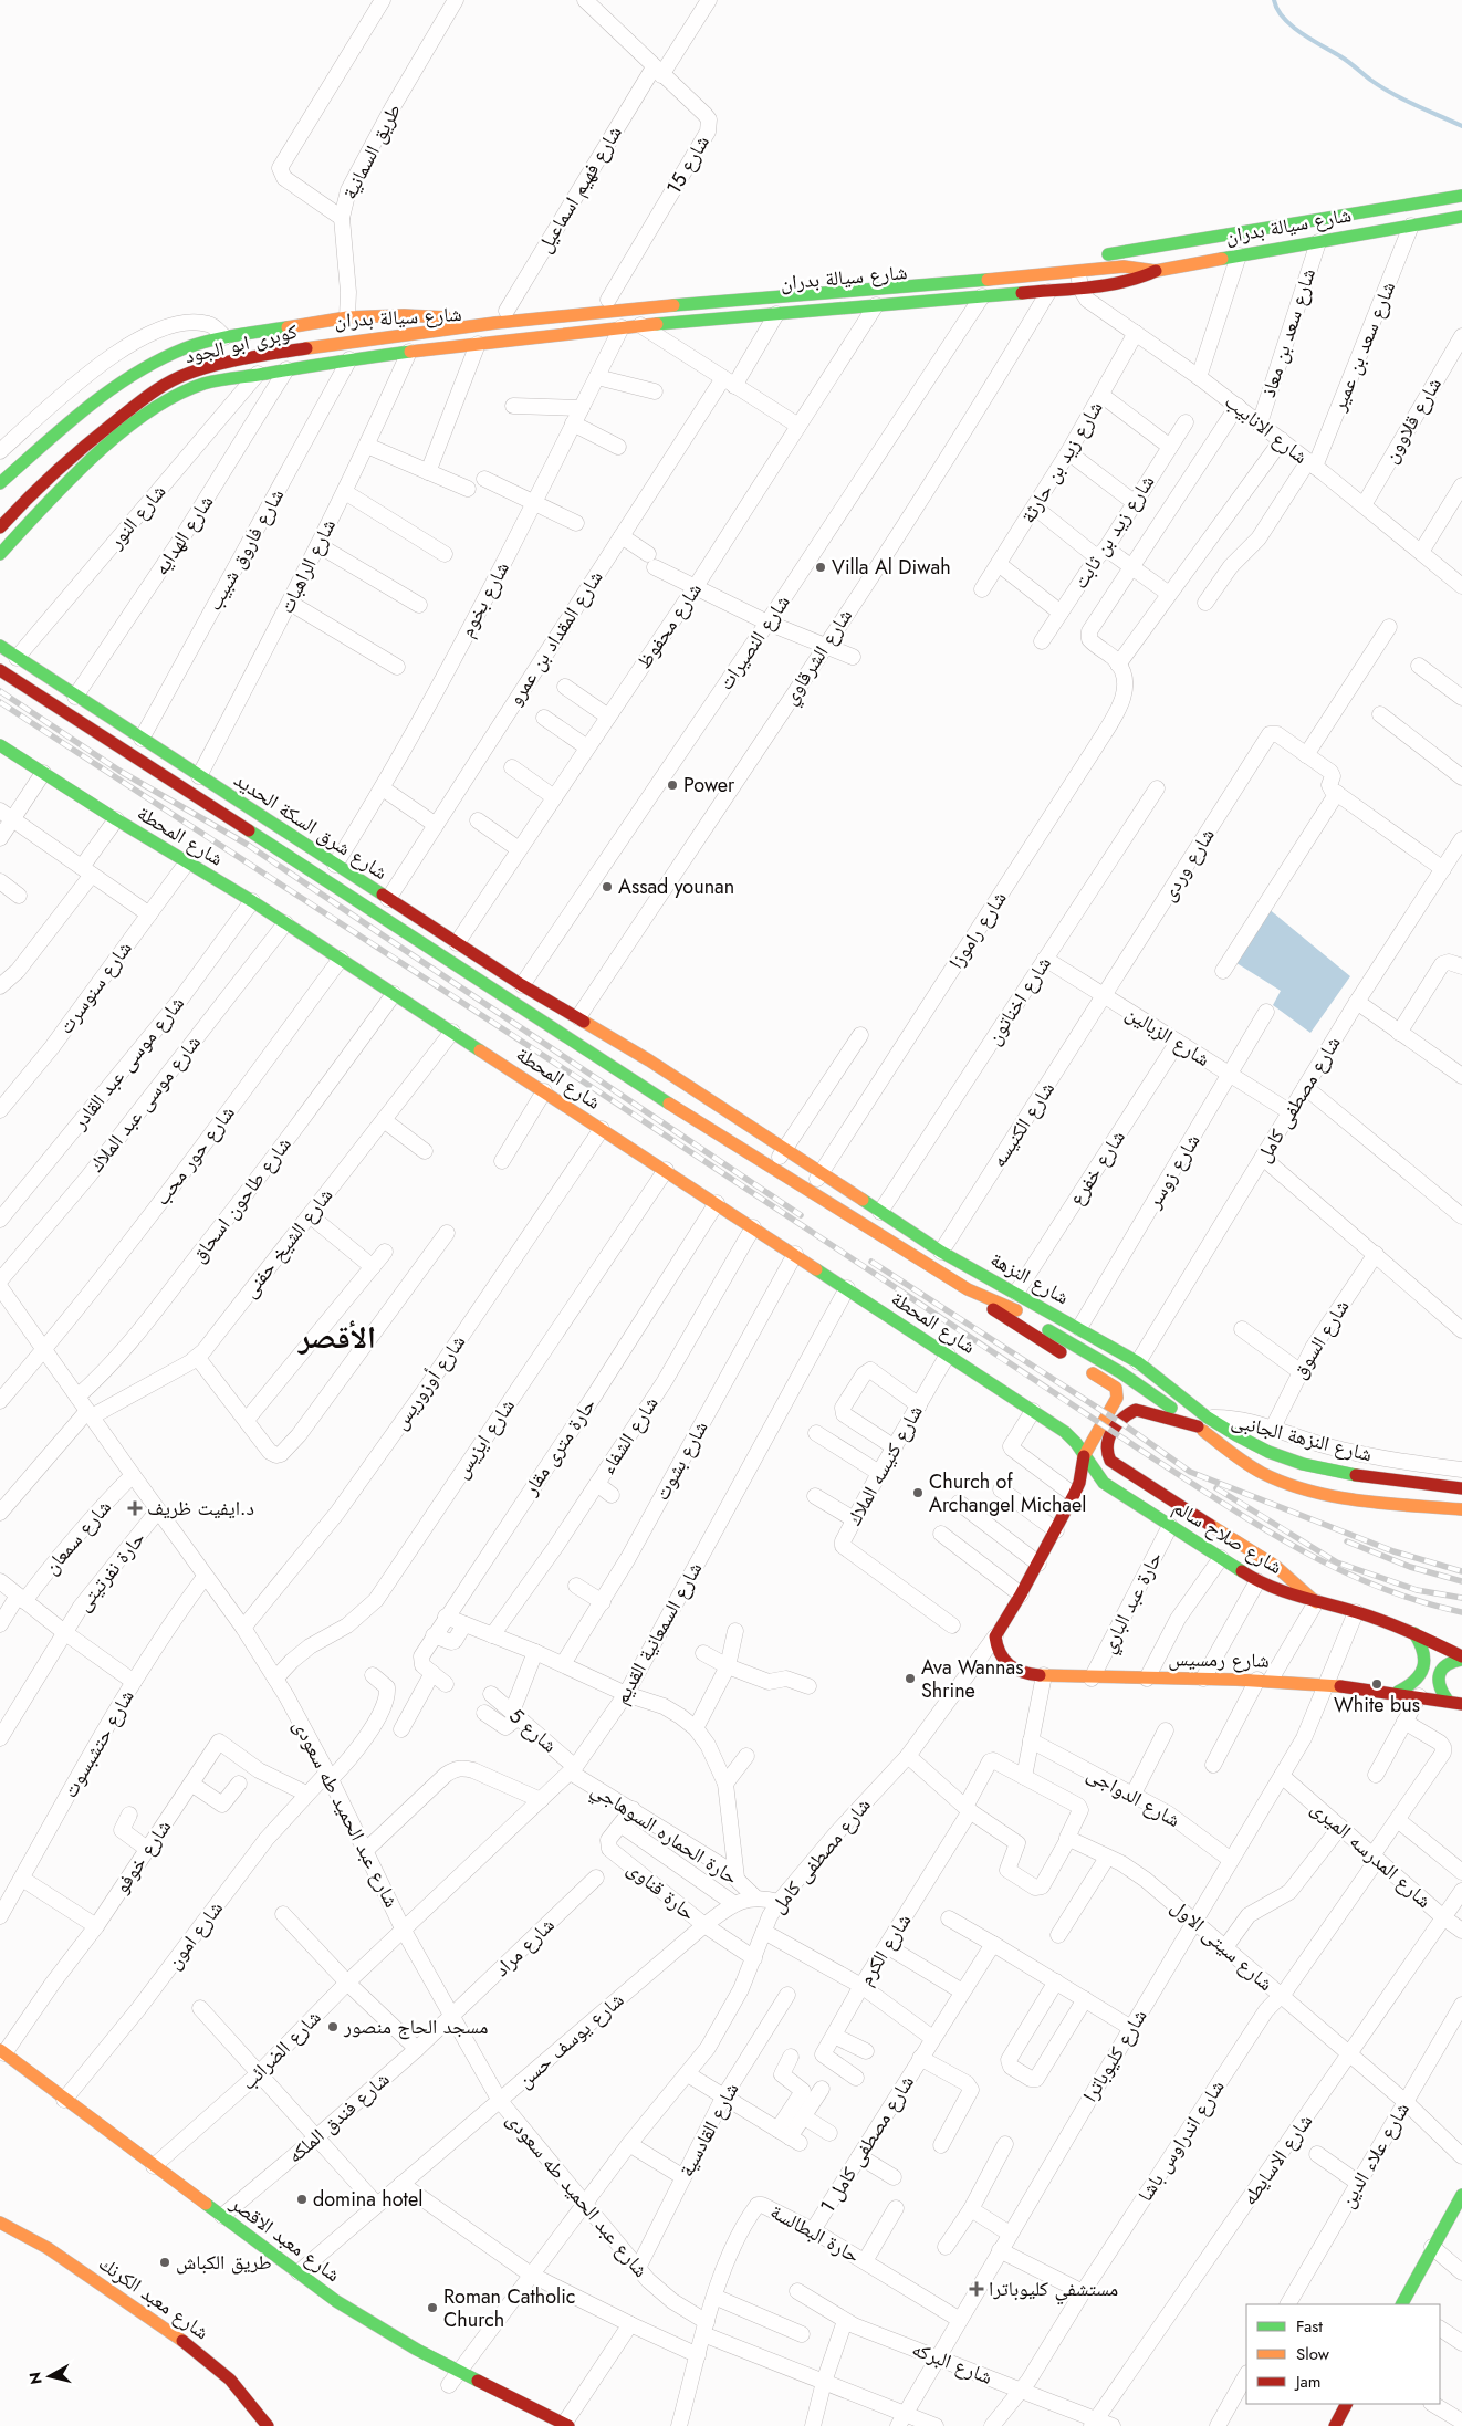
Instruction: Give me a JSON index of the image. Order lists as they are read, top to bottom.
{
  "streets": {
    "main road": [
      "شارع سيالة بدران",
      "كوبرى ابو الجود",
      "شارع شرق السكة الحديد",
      "شارع المحطة",
      "شارع مصطفى كامل",
      "شارع النزهة",
      "شارع صلاح سالم",
      "شارع رمسيس",
      "شارع معبد الاقصر",
      "شارع معبد الكرنك"
    ],
    "street": [
      "طريق السمانية",
      "شارع 15",
      "شارع فهيم اسماعيل",
      "شارع سعد بن معاذ",
      "شارع سعد بن عمير",
      "شارع قلاوون",
      "شارع الانابيب",
      "شارع زيد بن حارثة",
      "شارع النور",
      "شارع زيد بن ثابت",
      "شارع الهدايه",
      "شارع فاروق شبيب",
      "شارع الراهبات",
      "شارع بخوم",
      "شارع محفوظ",
      "شارع المقداد بن عمرو",
      "شارع النصيرات",
      "شارع الشرقاوي",
      "شارع وردى",
      "شارع راموزا",
      "شارع سنوسرت",
      "شارع اخناتون",
      "شارع الزبالين",
      "شارع موسى عبد القادر",
      "شارع موسى عبد الملاك",
      "شارع الكنيسه",
      "شارع حور محب",
      "شارع خفرع",
      "شارع زوسر",
      "شارع طاحون اسحاق",
      "شارع الشيخ حفنى",
      "شارع السوق",
      "شارع أوزوريس",
      "شارع الشفاء",
      "شارع النزهة الجانبى",
      "شارع ايزيس",
      "حارة مترى مقار",
      "شارع بشوت",
      "شارع كنيسه الملاك",
      "شارع سمعان",
      "حارة نفرتيتى",
      "حارة عبد الباري",
      "شارع السمعانية القديم",
      "شارع 5",
      "شارع حتشبسوت",
      "شارع الدواجى",
      "شارع عبد الحميد طه سعودى",
      "حارة الحماره السوهاجي",
      "شارع المدرسه الميرى",
      "شارع خوفو",
      "حارة قناوى",
      "شارع امون",
      "شارع سيتى الاول",
      "شارع مراد",
      "شارع الكرم",
      "شارع يوسف حسن",
      "شارع الضرائب",
      "شارع كليوباترا",
      "شارع فندق الملكه",
      "شارع القادسية",
      "شارع اندراوس باشا",
      "شارع مصطفى كامل 1",
      "شارع علاء الدين",
      "شارع الاسايطه",
      "حارة البطالسة",
      "شارع البركه"
    ]
  },
  "crossings": [
    ["طريق السمانية", "شارع سيالة بدران"],
    ["شارع 15", "شارع فهيم اسماعيل"],
    ["شارع 15", "شارع سيالة بدران"],
    ["شارع فهيم اسماعيل", "شارع سيالة بدران"],
    ["شارع سيالة بدران", "شارع سعد بن معاذ"],
    ["شارع سيالة بدران", "كوبرى ابو الجود"],
    ["شارع سيالة بدران", "شارع سعد بن عمير"],
    ["شارع سيالة بدران", "شارع الانابيب"],
    ["شارع سيالة بدران", "شارع النور"],
    ["شارع سيالة بدران", "شارع الهدايه"],
    ["شارع سيالة بدران", "شارع فاروق شبيب"],
    ["شارع سيالة بدران", "شارع الراهبات"],
    ["شارع سيالة بدران", "شارع بخوم"],
    ["شارع سيالة بدران", "شارع محفوظ"],
    ["شارع سيالة بدران", "شارع المقداد بن عمرو"],
    ["شارع سيالة بدران", "شارع النصيرات"],
    ["شارع سيالة بدران", "شارع الشرقاوي"],
    ["شارع سعد بن معاذ", "شارع الانابيب"],
    ["شارع سعد بن عمير", "شارع الانابيب"],
    ["شارع قلاوون", "شارع الانابيب"],
    ["شارع الانابيب", "شارع زيد بن حارثة"],
    ["شارع النور", "شارع شرق السكة الحديد"],
    ["شارع الهدايه", "شارع شرق السكة الحديد"],
    ["شارع فاروق شبيب", "شارع شرق السكة الحديد"],
    ["شارع الراهبات", "شارع شرق السكة الحديد"],
    ["شارع بخوم", "شارع شرق السكة الحديد"],
    ["شارع محفوظ", "شارع شرق السكة الحديد"],
    ["شارع المقداد بن عمرو", "شارع شرق السكة الحديد"],
    ["شارع النصيرات", "شارع شرق السكة الحديد"],
    ["شارع الشرقاوي", "شارع شرق السكة الحديد"],
    ["شارع شرق السكة الحديد", "شارع النزهة"],
    ["شارع المحطة", "شارع سنوسرت"],
    ["شارع المحطة", "شارع موسى عبد القادر"],
    ["شارع المحطة", "شارع مصطفى كامل"],
    ["شارع المحطة", "شارع موسى عبد الملاك"],
    ["شارع المحطة", "شارع حور محب"],
    ["شارع المحطة", "شارع طاحون اسحاق"],
    ["شارع المحطة", "شارع الشيخ حفنى"],
    ["شارع المحطة", "شارع أوزوريس"],
    ["شارع المحطة", "شارع الشفاء"],
    ["شارع المحطة", "شارع ايزيس"],
    ["شارع المحطة", "حارة مترى مقار"],
    ["شارع المحطة", "شارع بشوت"],
    ["شارع المحطة", "شارع كنيسه الملاك"],
    ["شارع المحطة", "شارع صلاح سالم"],
    ["شارع المحطة", "شارع السمعانية القديم"],
    ["شارع وردى", "شارع الزبالين"],
    ["شارع وردى", "شارع الكنيسه"],
    ["شارع راموزا", "شارع النزهة"],
    ["شارع اخناتون", "شارع الزبالين"],
    ["شارع اخناتون", "شارع النزهة"],
    ["شارع الزبالين", "شارع مصطفى كامل"],
    ["شارع الزبالين", "شارع الكنيسه"],
    ["شارع الزبالين", "شارع خفرع"],
    ["شارع الزبالين", "شارع زوسر"],
    ["شارع مصطفى كامل", "شارع النزهة"],
    ["شارع مصطفى كامل", "شارع صلاح سالم"],
    ["شارع مصطفى كامل", "شارع رمسيس"],
    ["شارع مصطفى كامل", "شارع عبد الحميد طه سعودى"],
    ["شارع مصطفى كامل", "حارة قناوى"],
    ["شارع مصطفى كامل", "شارع يوسف حسن"],
    ["شارع مصطفى كامل", "شارع معبد الاقصر"],
    ["شارع الكنيسه", "شارع النزهة"],
    ["شارع حور محب", "شارع عبد الحميد طه سعودى"],
    ["شارع خفرع", "شارع النزهة"],
    ["شارع زوسر", "شارع النزهة"],
    ["شارع طاحون اسحاق", "شارع عبد الحميد طه سعودى"],
    ["شارع الشيخ حفنى", "شارع عبد الحميد طه سعودى"],
    ["شارع النزهة", "شارع النزهة الجانبى"],
    ["شارع السوق", "شارع النزهة الجانبى"],
    ["شارع أوزوريس", "شارع عبد الحميد طه سعودى"],
    ["شارع ايزيس", "شارع عبد الحميد طه سعودى"],
    ["شارع سمعان", "شارع عبد الحميد طه سعودى"],
    ["شارع صلاح سالم", "حارة عبد الباري"],
    ["شارع صلاح سالم", "شارع كليوباترا"],
    ["حارة نفرتيتى", "شارع عبد الحميد طه سعودى"],
    ["حارة عبد الباري", "شارع رمسيس"],
    ["شارع السمعانية القديم", "شارع 5"],
    ["شارع السمعانية القديم", "شارع عبد الحميد طه سعودى"],
    ["شارع السمعانية القديم", "حارة الحماره السوهاجي"],
    ["شارع السمعانية القديم", "شارع الضرائب"],
    ["شارع رمسيس", "شارع كليوباترا"],
    ["شارع 5", "حارة الحماره السوهاجي"],
    ["شارع حتشبسوت", "شارع عبد الحميد طه سعودى"],
    ["شارع الدواجى", "شارع كليوباترا"],
    ["شارع عبد الحميد طه سعودى", "شارع امون"],
    ["شارع عبد الحميد طه سعودى", "شارع مراد"],
    ["شارع عبد الحميد طه سعودى", "شارع يوسف حسن"],
    ["شارع عبد الحميد طه سعودى", "شارع الضرائب"],
    ["شارع عبد الحميد طه سعودى", "شارع كليوباترا"],
    ["شارع عبد الحميد طه سعودى", "شارع فندق الملكه"],
    ["شارع عبد الحميد طه سعودى", "شارع القادسية"],
    ["شارع عبد الحميد طه سعودى", "حارة البطالسة"],
    ["حارة الحماره السوهاجي", "حارة قناوى"],
    ["حارة الحماره السوهاجي", "شارع يوسف حسن"],
    ["شارع المدرسه الميرى", "شارع كليوباترا"],
    ["شارع المدرسه الميرى", "شارع اندراوس باشا"],
    ["شارع المدرسه الميرى", "شارع الاسايطه"],
    ["شارع خوفو", "شارع امون"],
    ["شارع خوفو", "شارع معبد الاقصر"],
    ["حارة قناوى", "شارع يوسف حسن"],
    ["شارع امون", "شارع معبد الاقصر"],
    ["شارع سيتى الاول", "شارع كليوباترا"],
    ["شارع سيتى الاول", "شارع اندراوس باشا"],
    ["شارع سيتى الاول", "شارع علاء الدين"],
    ["شارع سيتى الاول", "شارع الاسايطه"],
    ["شارع مراد", "شارع فندق الملكه"],
    ["شارع يوسف حسن", "شارع معبد الاقصر"],
    ["شارع الضرائب", "شارع معبد الاقصر"],
    ["شارع كليوباترا", "حارة البطالسة"],
    ["شارع كليوباترا", "شارع البركه"],
    ["شارع فندق الملكه", "شارع معبد الاقصر"],
    ["شارع اندراوس باشا", "شارع البركه"],
    ["شارع مصطفى كامل 1", "حارة البطالسة"],
    ["شارع الاسايطه", "شارع البركه"]
  ],
  "districts": ["الأقصر"],
  "places": {
    "other": [
      "Villa Al Diwah",
      "Power",
      "Assad younan",
      "Church of Archangel Michael",
      "Ava Wannas Shrine",
      "White bus",
      "مسجد الحاج منصور",
      "domina hotel",
      "طريق الكباش",
      "Roman Catholic Church"
    ],
    "health": ["د.ايفيت ظريف", "مستشفي كليوباترا"]
  },
  "legend": ["Fast", "Slow", "Jam"],
  "north": "left"
}
